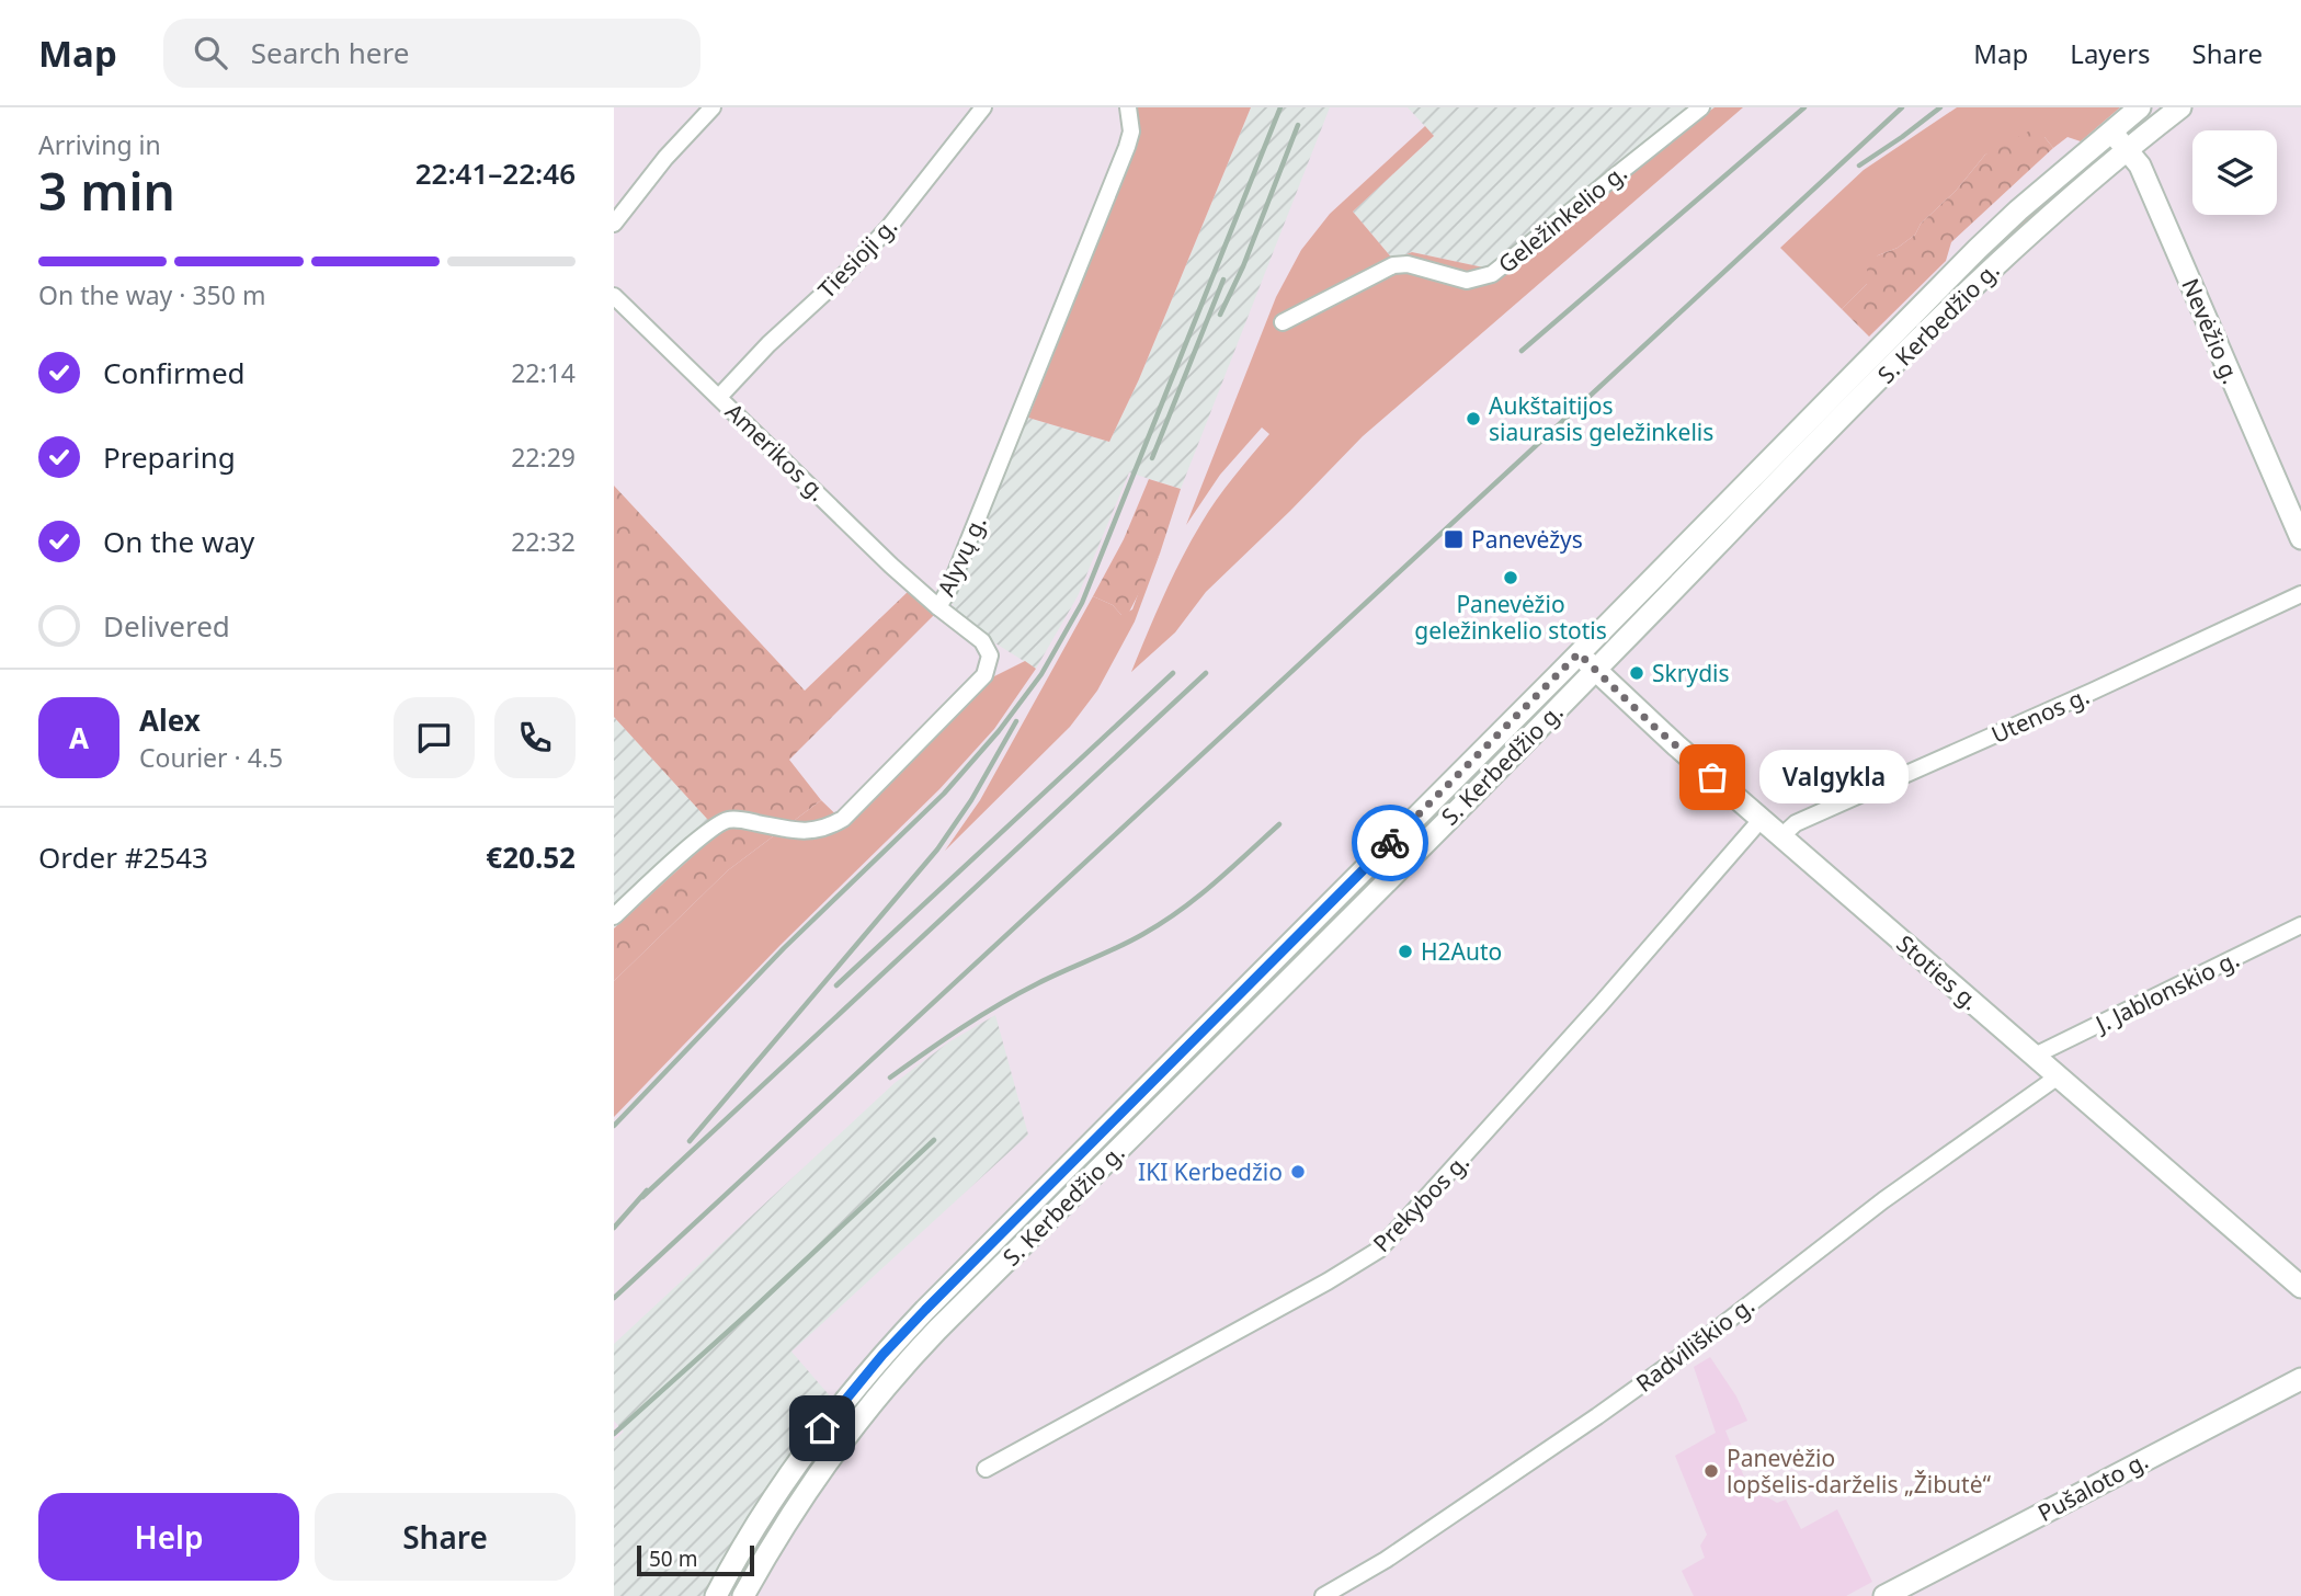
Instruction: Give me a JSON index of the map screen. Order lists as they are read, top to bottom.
{
  "streets": {
    "main road": [
      "S. Kerbedžio g.",
      "Nevėžio g.",
      "Stoties g.",
      "Pušaloto g."
    ],
    "street": [
      "Geležinkelio g.",
      "Tiesioji g.",
      "Amerikos g.",
      "Alyvų g.",
      "Utenos g.",
      "J. Jablonskio g.",
      "Prekybos g.",
      "Radviliškio g."
    ]
  },
  "crossings": [
    ["Tiesioji g.", "Amerikos g."],
    ["S. Kerbedžio g.", "Nevėžio g."],
    ["S. Kerbedžio g.", "Stoties g."],
    ["Amerikos g.", "Alyvų g."],
    ["Utenos g.", "Stoties g."],
    ["Stoties g.", "J. Jablonskio g."],
    ["Stoties g.", "Prekybos g."],
    ["Stoties g.", "Radviliškio g."]
  ],
  "places": {
    "other": [
      "Aukštaitijos siaurasis geležinkelis",
      "Panevėžio geležinkelio stotis",
      "Skrydis",
      "Valgykla",
      "H2Auto",
      "IKI Kerbedžio",
      "Panevėžio lopšelis-darželis „Žibutė“"
    ],
    "transit": ["Panevėžys"]
  },
  "scale_bar": "50 m",
  "page": {
    "header": "Map",
    "search": "Search here",
    "nav": ["Map", "Layers", "Share"],
    "heading": ["3 min", "Arriving in", "22:41–22:46"],
    "panel": [
      "Alex",
      "Courier · 4.5",
      "Order #2543",
      "€20.52"
    ],
    "bar": "On the way · 350 m",
    "list": [
      ["Confirmed", "22:14"],
      ["Preparing", "22:29"],
      ["On the way", "22:32"],
      "Delivered"
    ],
    "round": "A",
    "bubble": "Valgykla",
    "buttons": ["Help", "Share"],
    "scale": "50 m"
  }
}
